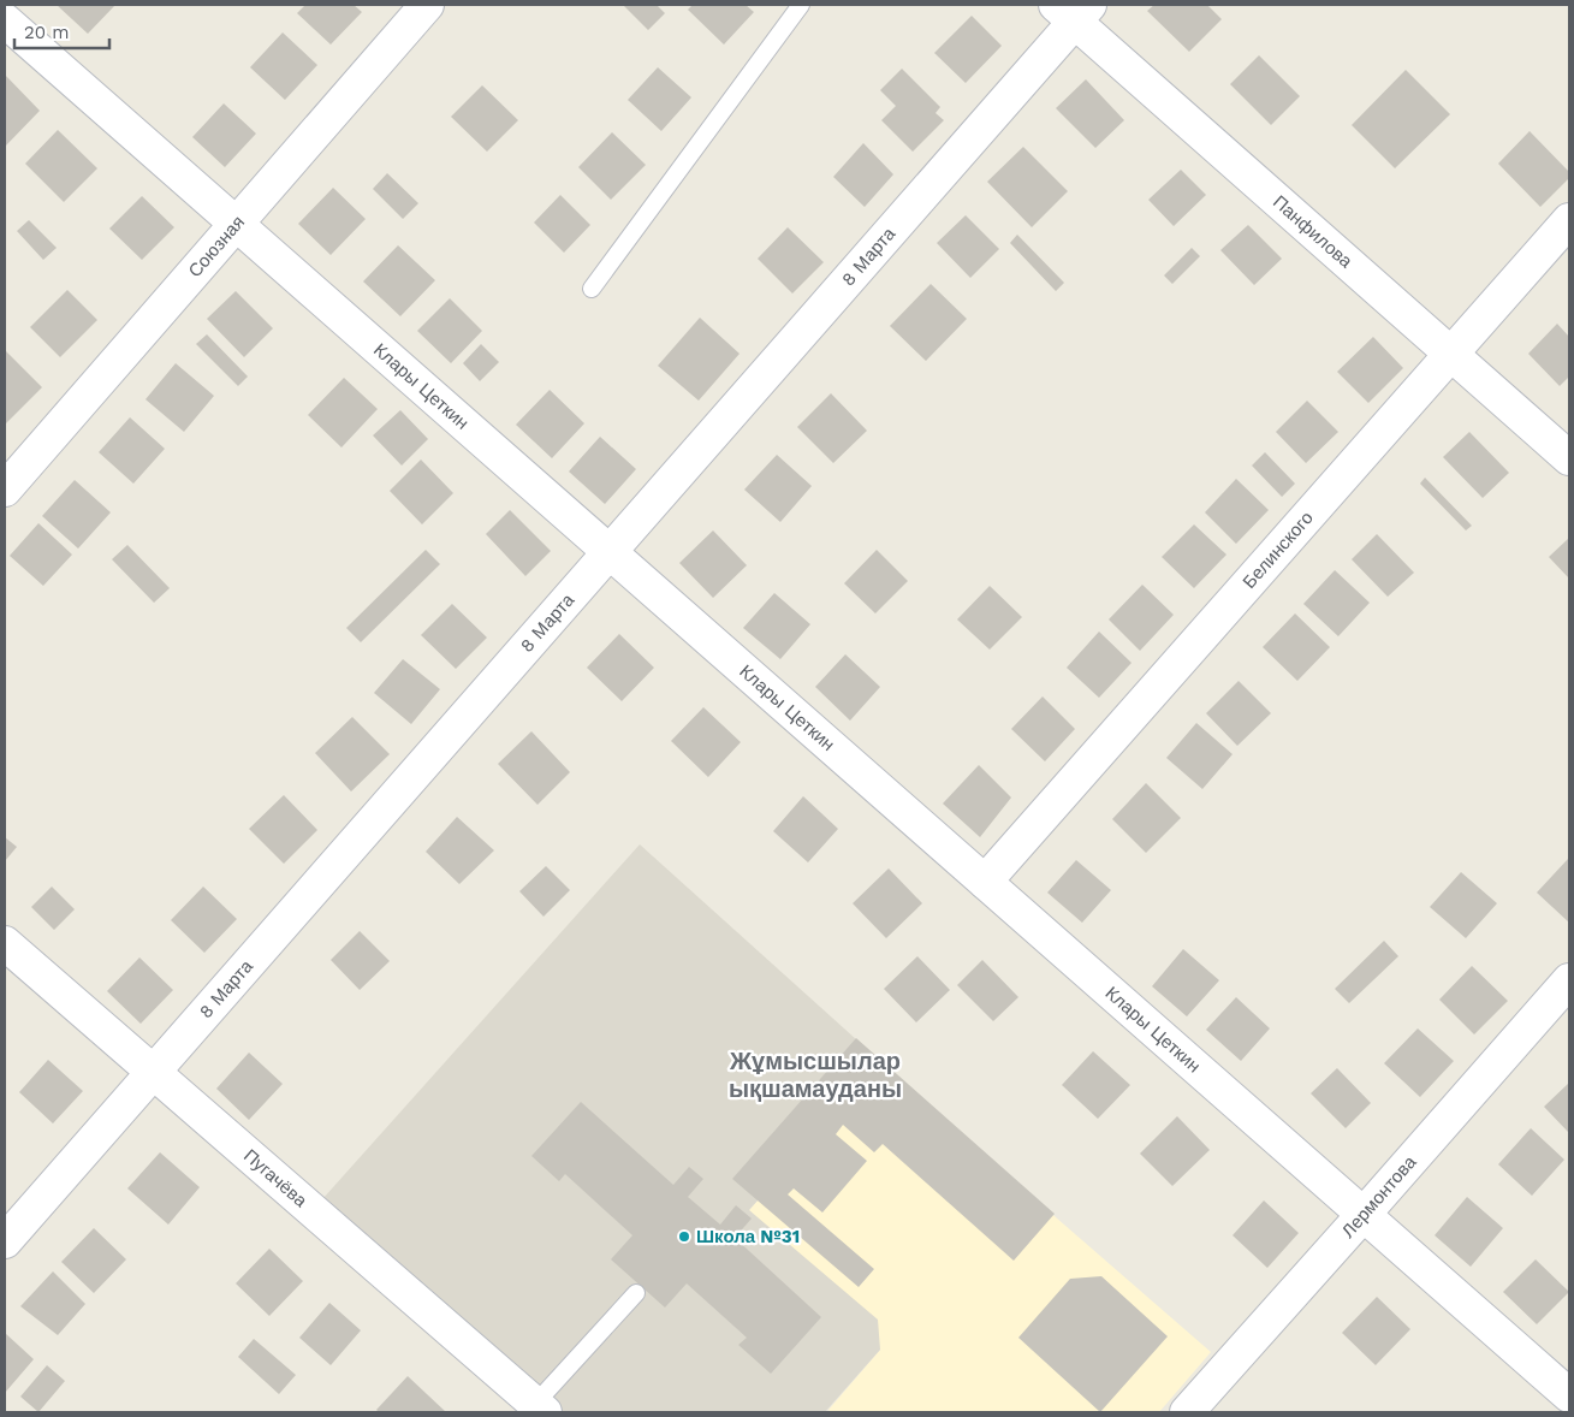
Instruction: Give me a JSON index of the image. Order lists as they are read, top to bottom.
{
  "streets": {
    "street": [
      "Панфилова",
      "Союзная",
      "8 Марта",
      "Клары Цеткин",
      "Белинского",
      "Пугачёва",
      "Лермонтова"
    ]
  },
  "crossings": [
    ["Панфилова", "8 Марта"],
    ["Панфилова", "Белинского"],
    ["Союзная", "Клары Цеткин"],
    ["8 Марта", "Клары Цеткин"],
    ["8 Марта", "Пугачёва"],
    ["Клары Цеткин", "Белинского"],
    ["Клары Цеткин", "Лермонтова"]
  ],
  "districts": ["Жұмысшылар ықшамауданы"],
  "places": ["Школа №31"],
  "scale_bar": "20 m"
}
